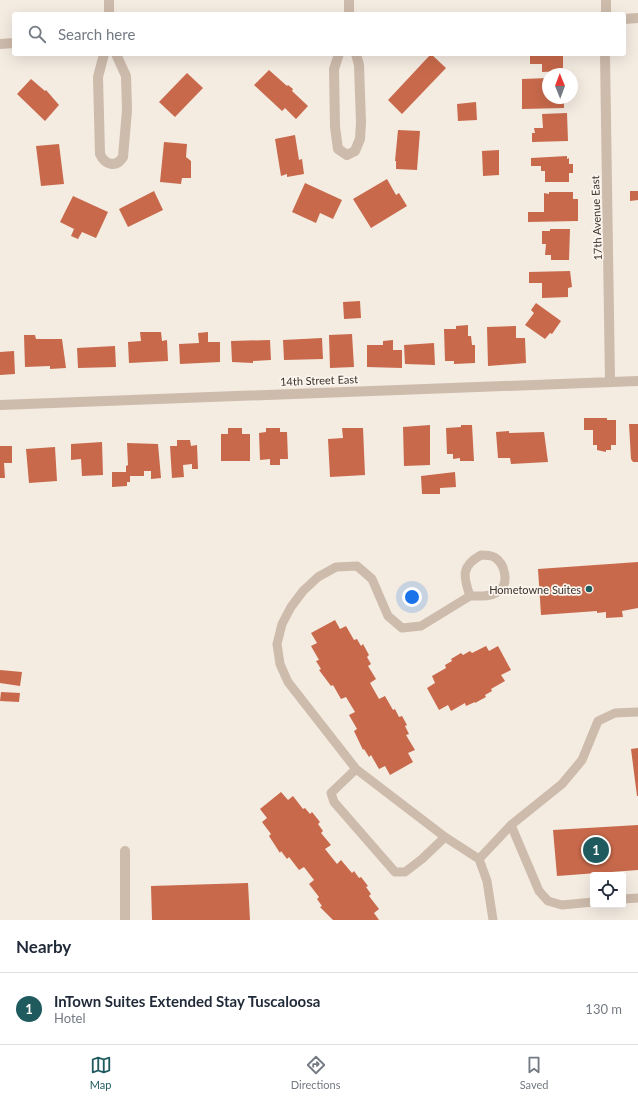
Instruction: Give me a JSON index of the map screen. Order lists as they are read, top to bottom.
{
  "streets": {
    "street": ["17th Avenue East", "14th Street East"]
  },
  "crossings": [
    ["17th Avenue East", "14th Street East"]
  ],
  "places": ["Hometowne Suites"],
  "north": "top",
  "page": {
    "search": "Search here",
    "pins": "1",
    "heading": "Nearby",
    "list": [
      {
        "mark": "1",
        "name": "InTown Suites Extended Stay Tuscaloosa",
        "note": "Hotel",
        "value": "130 m"
      }
    ],
    "nav": ["Map", "Directions", "Saved"]
  }
}
